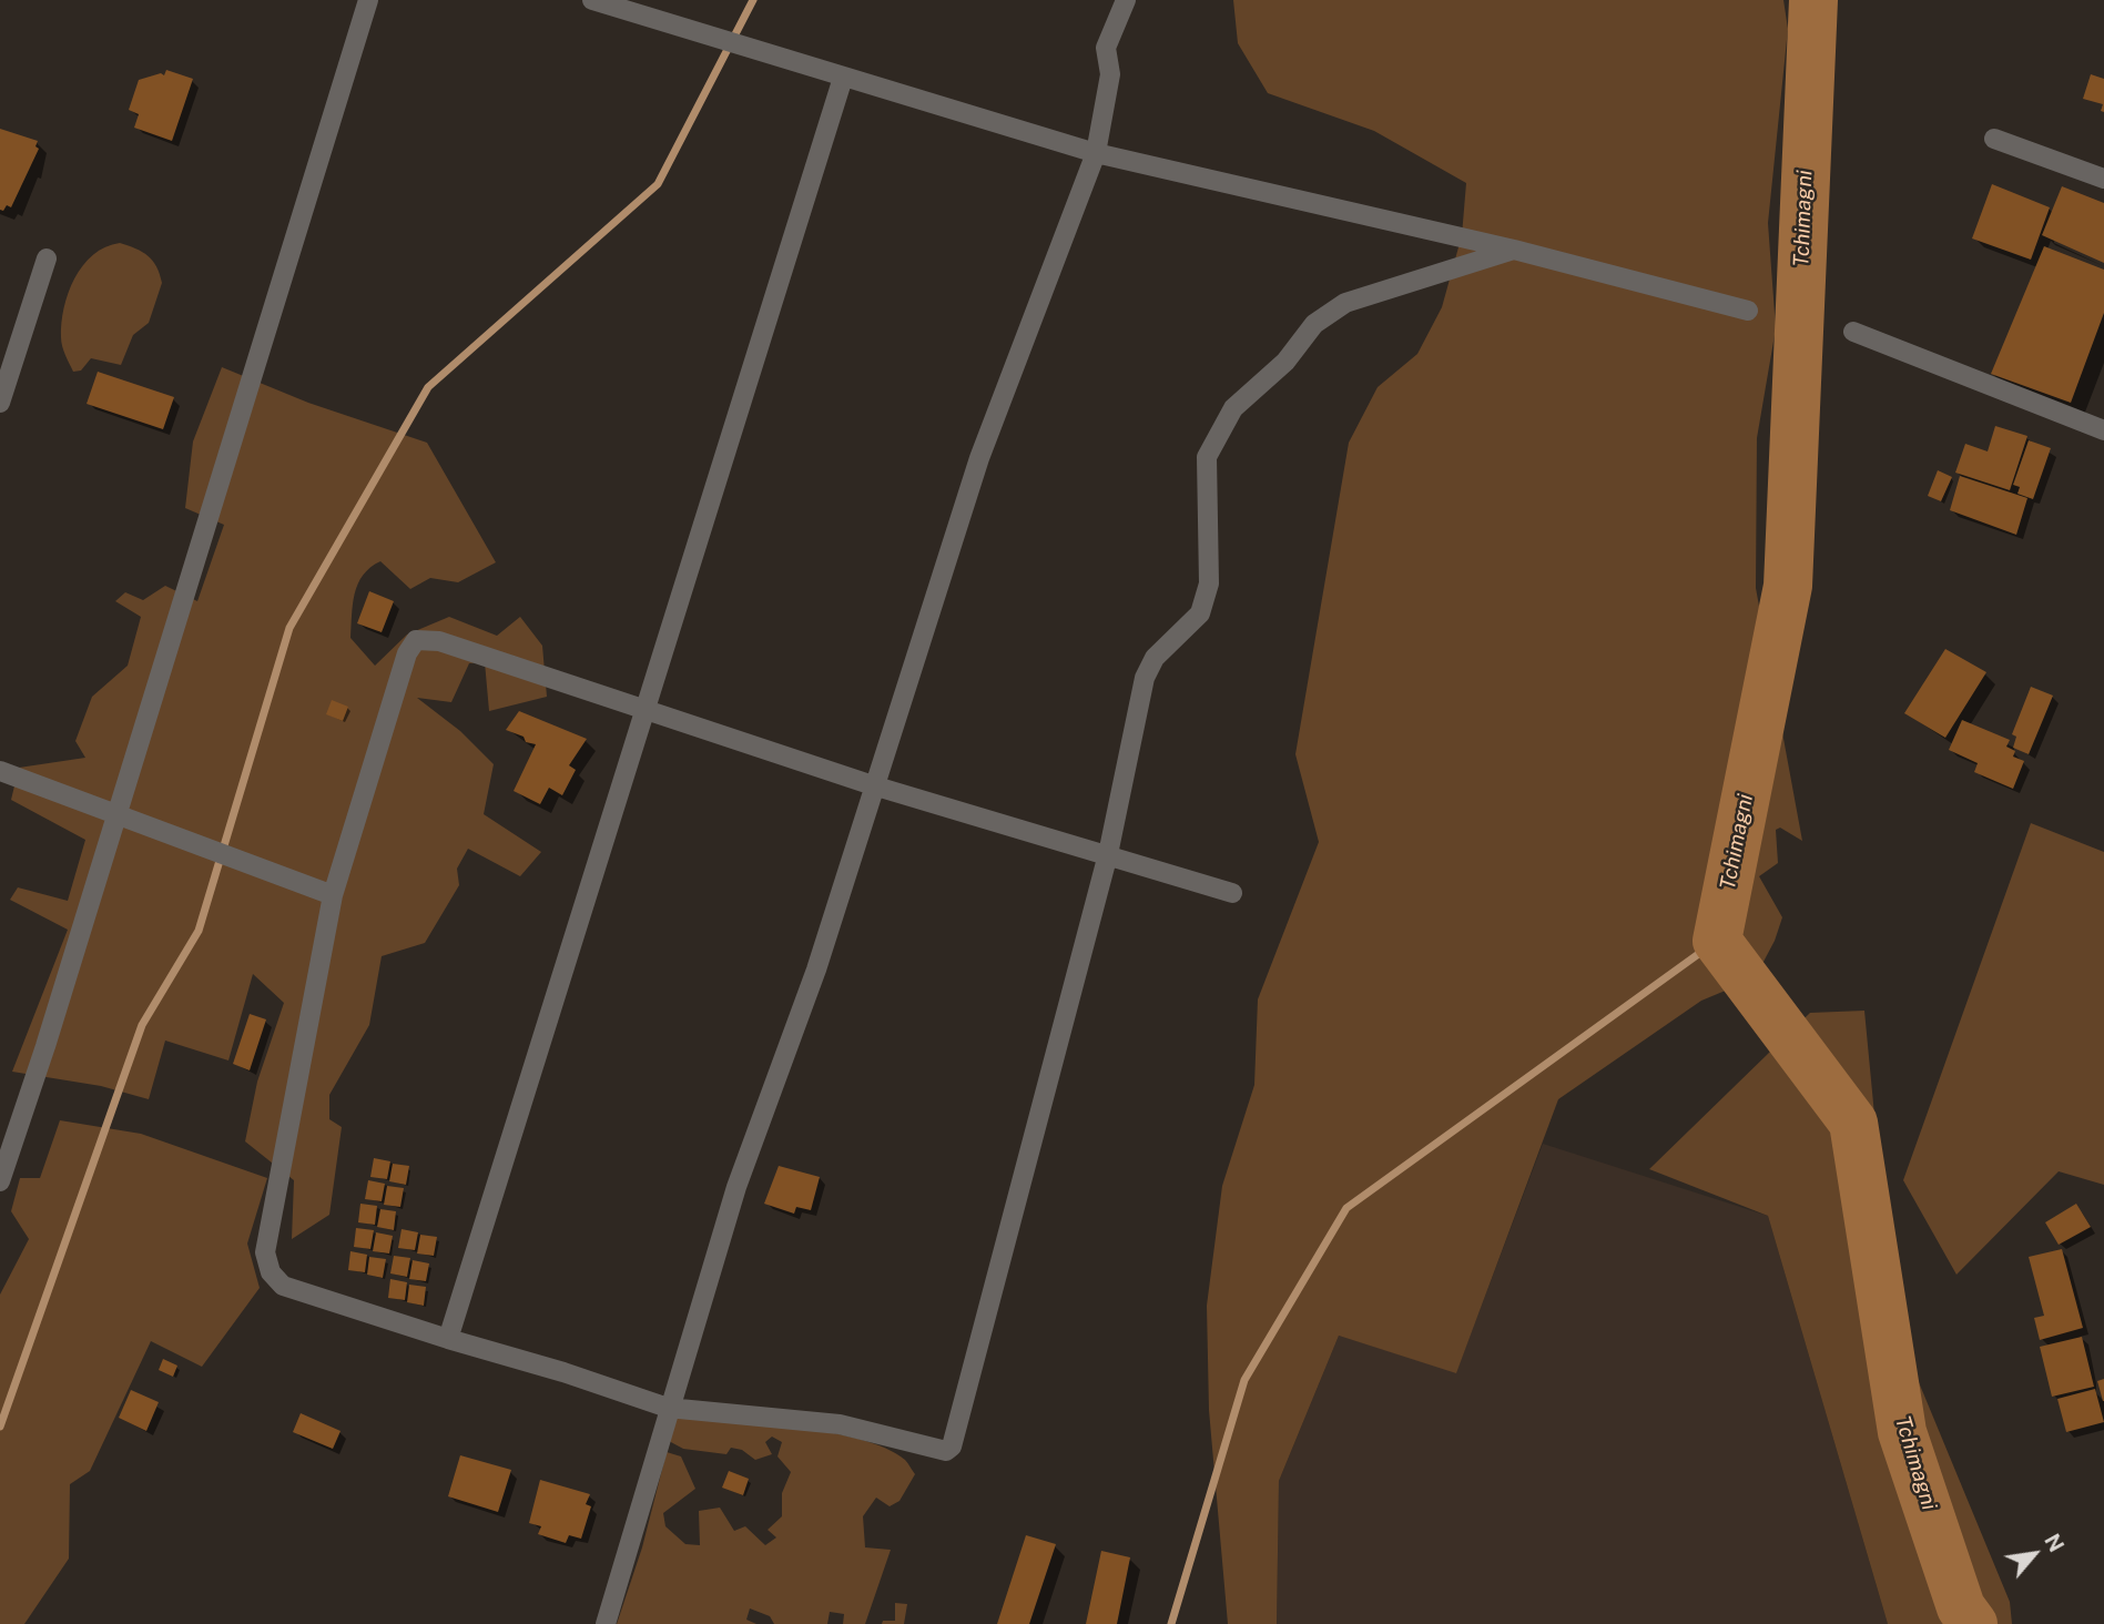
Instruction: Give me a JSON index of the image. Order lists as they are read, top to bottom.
{
  "water": ["Tchimagni"],
  "north": "top right"
}
